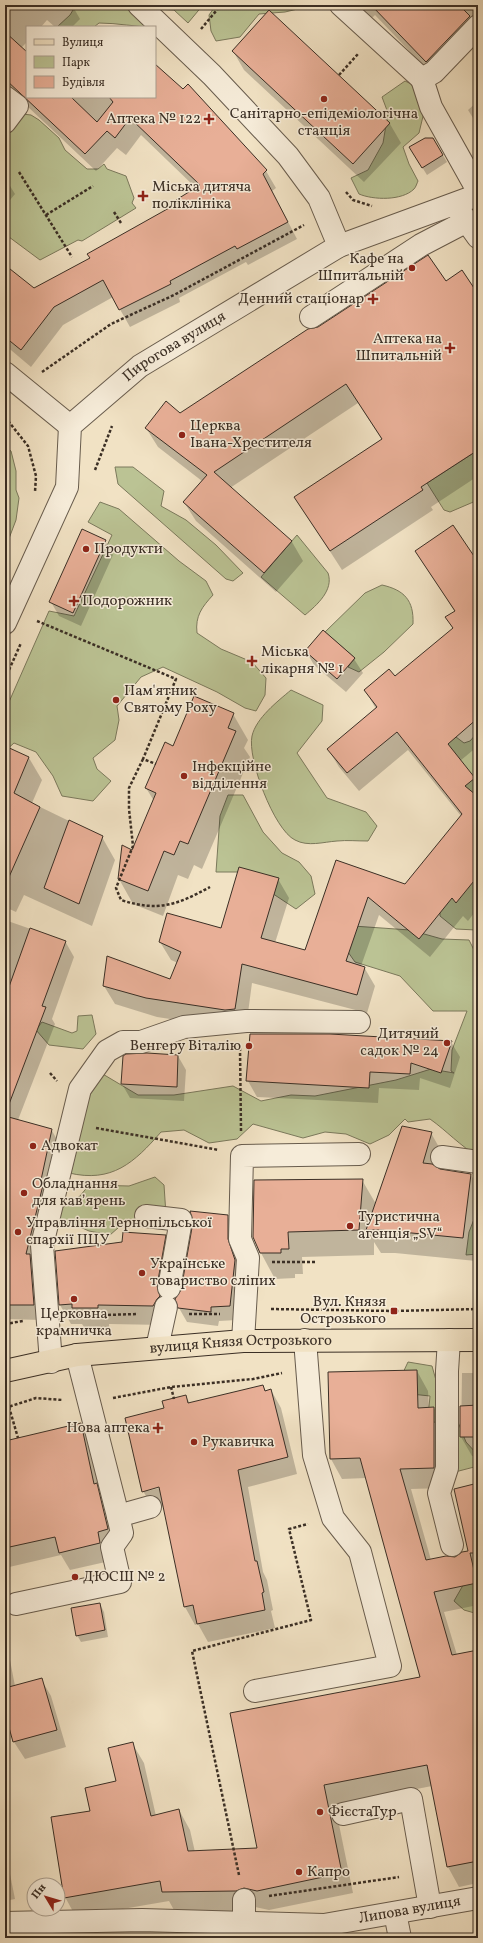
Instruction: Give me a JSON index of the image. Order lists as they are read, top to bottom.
{
  "streets": {
    "main road": ["вулиця Князя Острозького"],
    "street": ["Пирогова вулиця", "Липова вулиця"]
  },
  "places": {
    "other": [
      "Санітарно-епідеміологічна станція",
      "Кафе на Шпитальній",
      "Церква Івана-Хрестителя",
      "Продукти",
      "Пам'ятник Святому Роху",
      "Інфекційне відділення",
      "Дитячий садок № 24",
      "Венгеру Віталію",
      "Адвокат",
      "Обладнання для кав’ярень",
      "Туристична агенція „SV“",
      "Управління Тернопільської єпархії ПЦУ",
      "Українське товариство сліпих",
      "Церковна крамничка",
      "Рукавичка",
      "ДЮСШ № 2",
      "ФієстаТур",
      "Капро"
    ],
    "health": [
      "Аптека № 122",
      "Міська дитяча поліклініка",
      "Денний стаціонар",
      "Аптека на Шпитальній",
      "Подорожник",
      "Міська лікарня № 1",
      "Нова аптека"
    ],
    "transit": ["Вул. Князя Острозького"]
  },
  "legend": ["Вулиця", "Парк", "Будівля"],
  "north": "top left"
}
